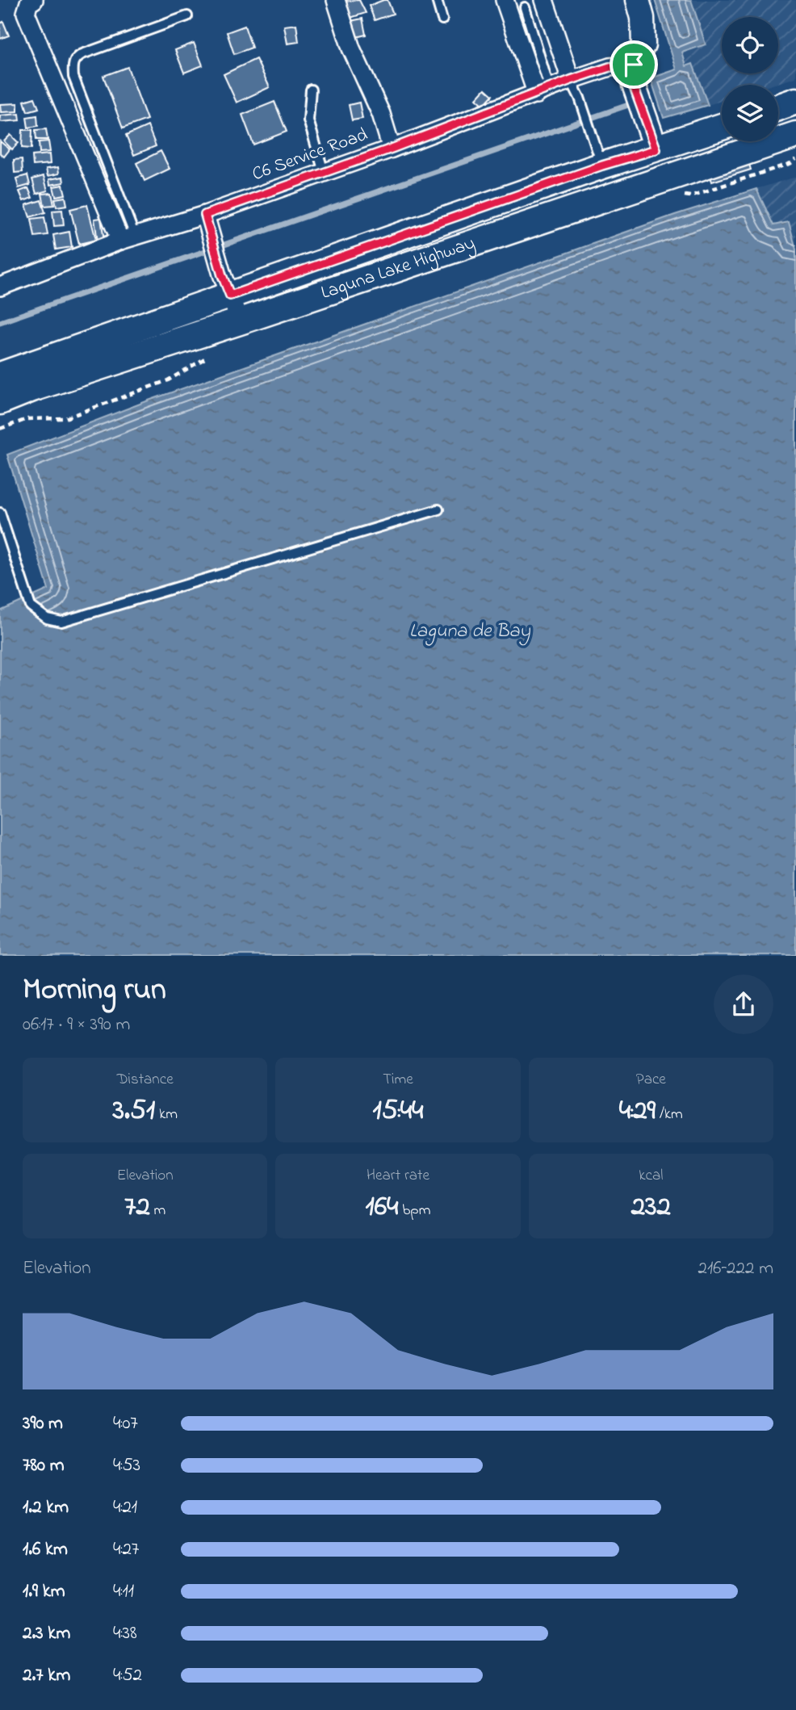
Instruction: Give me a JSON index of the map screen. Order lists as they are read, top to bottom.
{
  "streets": {
    "main road": ["Laguna Lake Highway"],
    "street": ["C6 Service Road"]
  },
  "water": ["Laguna de Bay"],
  "page": {
    "heading": ["Morning run", "06:17 · 9 × 390 m"],
    "stats": [
      ["Distance", "3.51 km"],
      ["Time", "15:44"],
      ["Pace", "4:29 /km"],
      ["Elevation", "72 m"],
      ["Heart rate", "164 bpm"],
      ["kcal", "232"]
    ],
    "chart": ["Elevation", "216–222 m"],
    "list": [
      {
        "name": "390 m",
        "note": "4:07"
      },
      {
        "name": "780 m",
        "note": "4:53"
      },
      {
        "name": "1.2 km",
        "note": "4:21"
      },
      {
        "name": "1.6 km",
        "note": "4:27"
      },
      {
        "name": "1.9 km",
        "note": "4:11"
      },
      {
        "name": "2.3 km",
        "note": "4:38"
      },
      {
        "name": "2.7 km",
        "note": "4:52"
      }
    ]
  }
}
